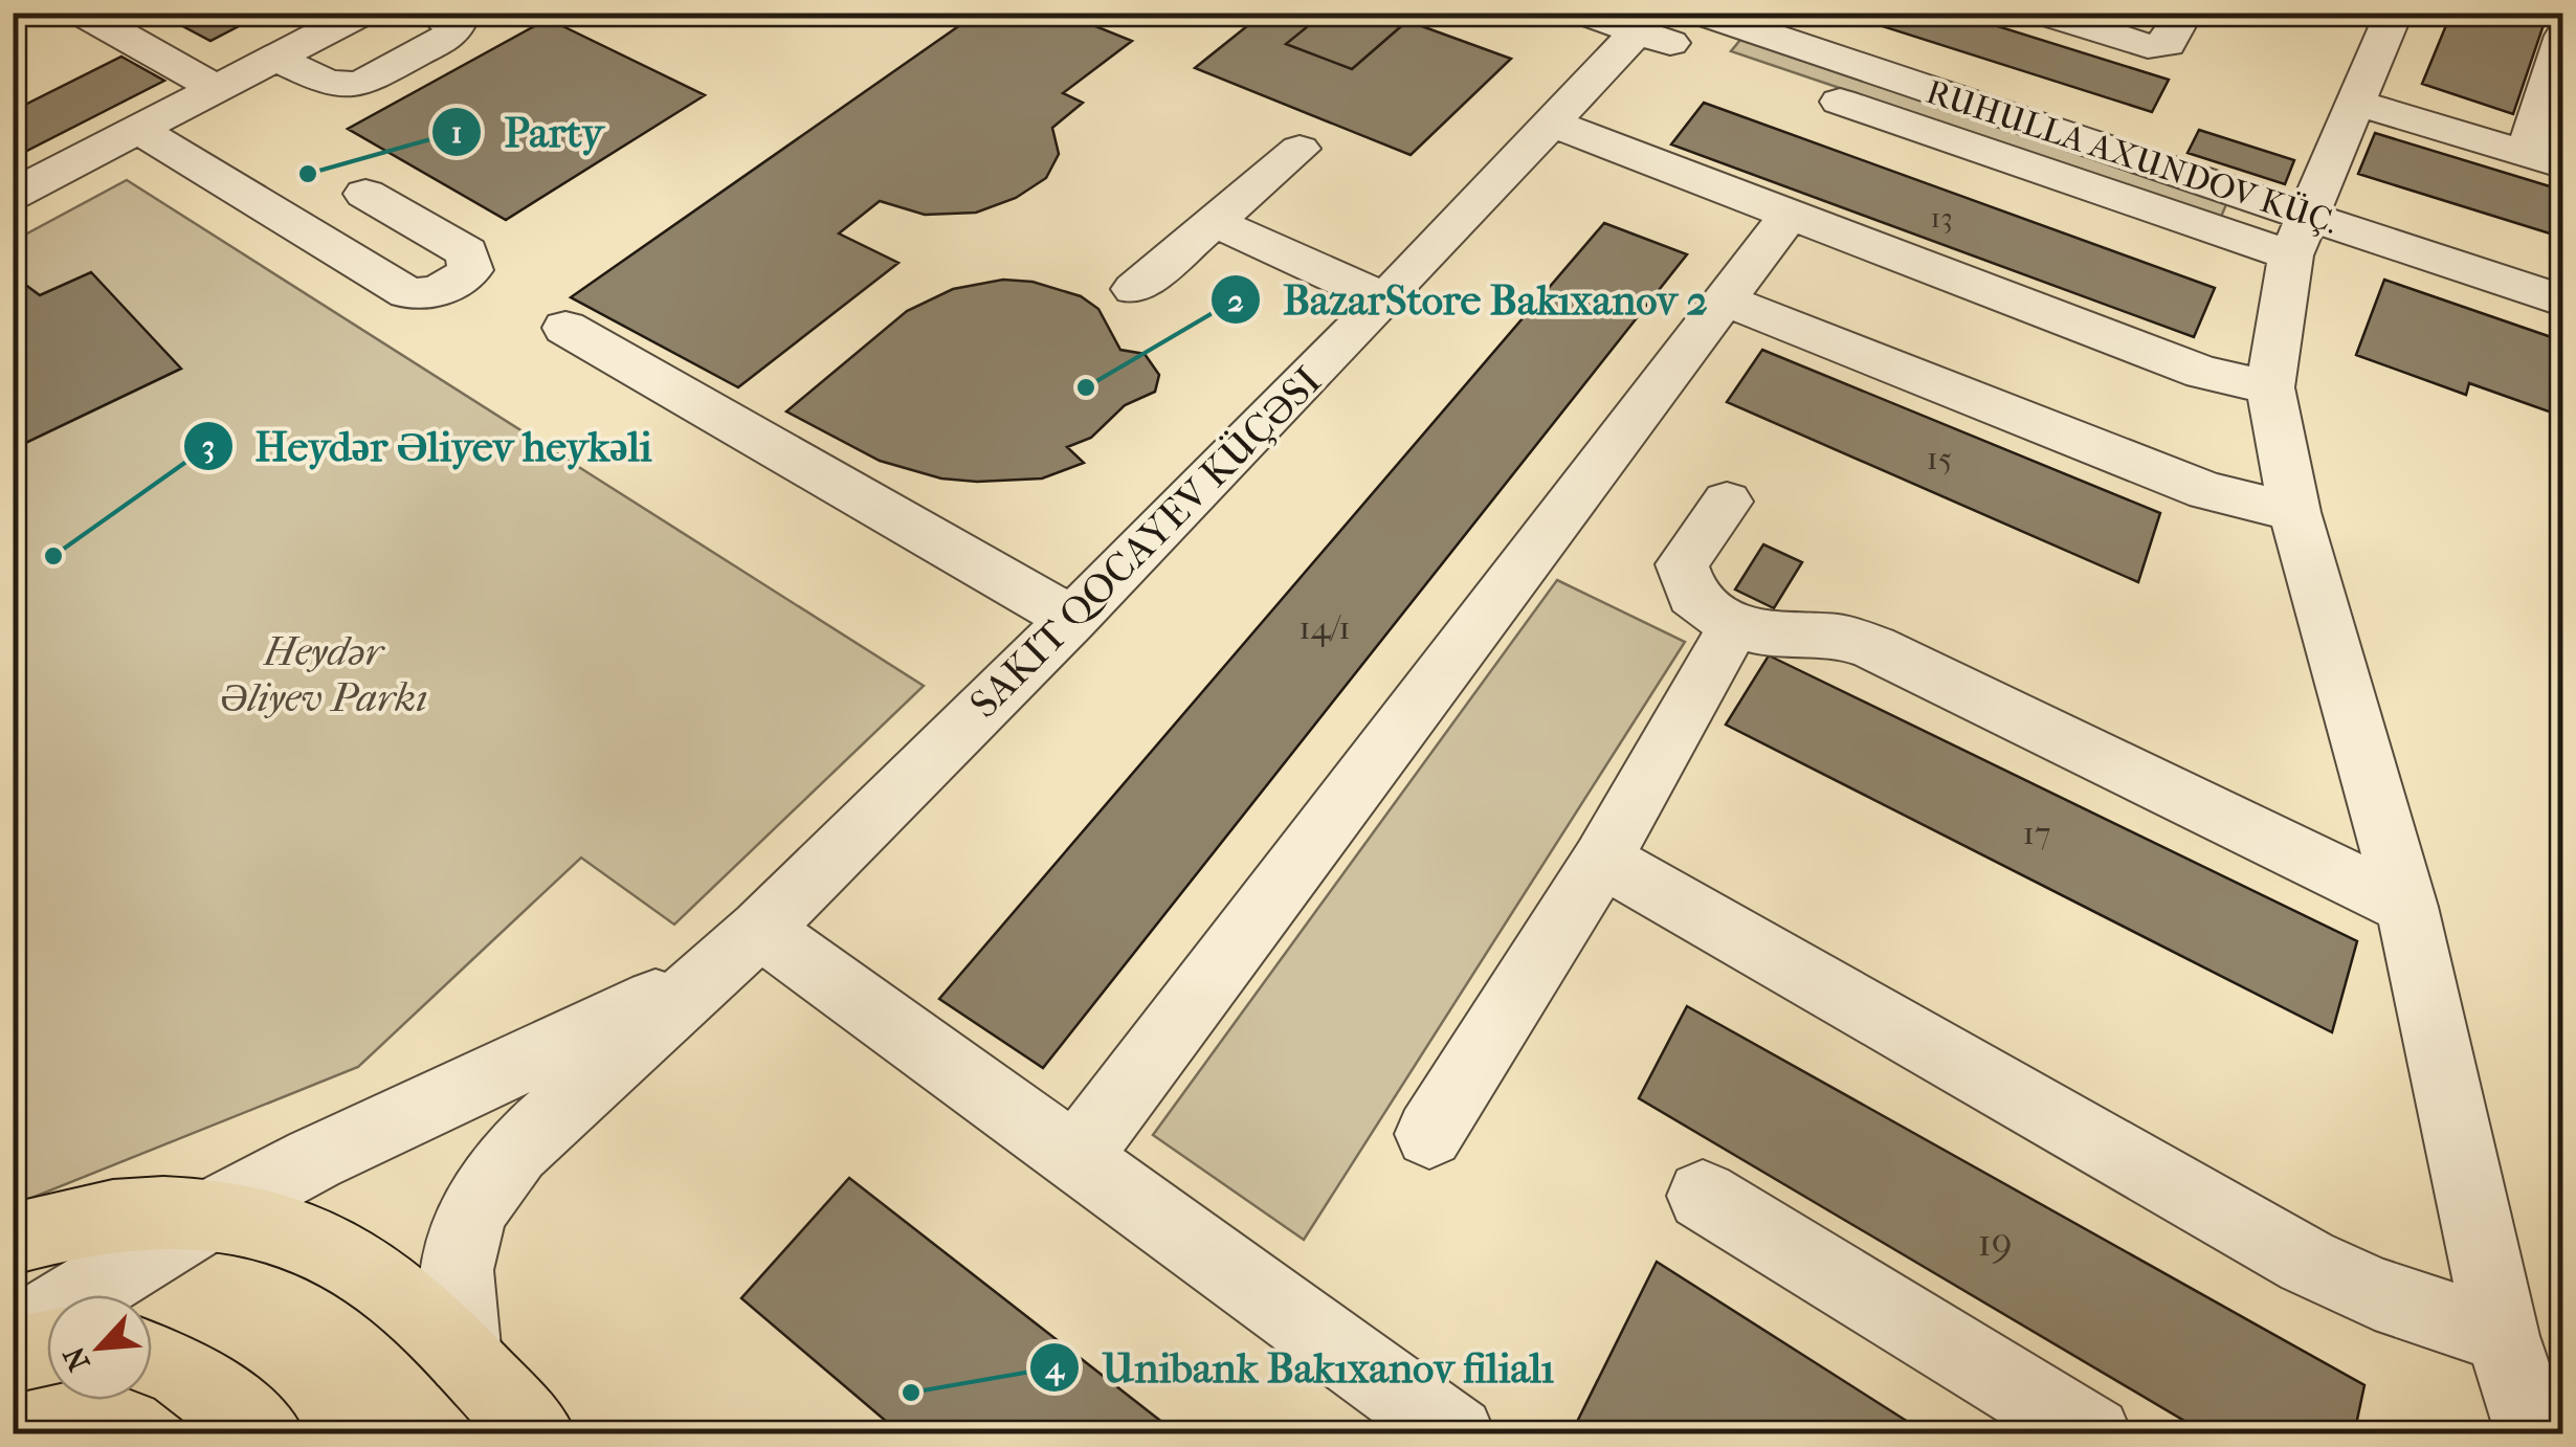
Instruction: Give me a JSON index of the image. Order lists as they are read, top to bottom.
{
  "streets": {
    "street": ["RUHULLA AXUNDOV KÜÇ.", "SAKIT QOCAYEV KÜÇƏSI"]
  },
  "parks": ["Heydər Əliyev Parkı"],
  "places": [
    "Party",
    "BazarStore Bakıxanov 2",
    "Heydər Əliyev heykəli",
    "Unibank Bakıxanov filialı"
  ],
  "house_numbers": [
    "13",
    "15",
    "14/1",
    "17",
    "19"
  ],
  "north": "bottom left"
}
